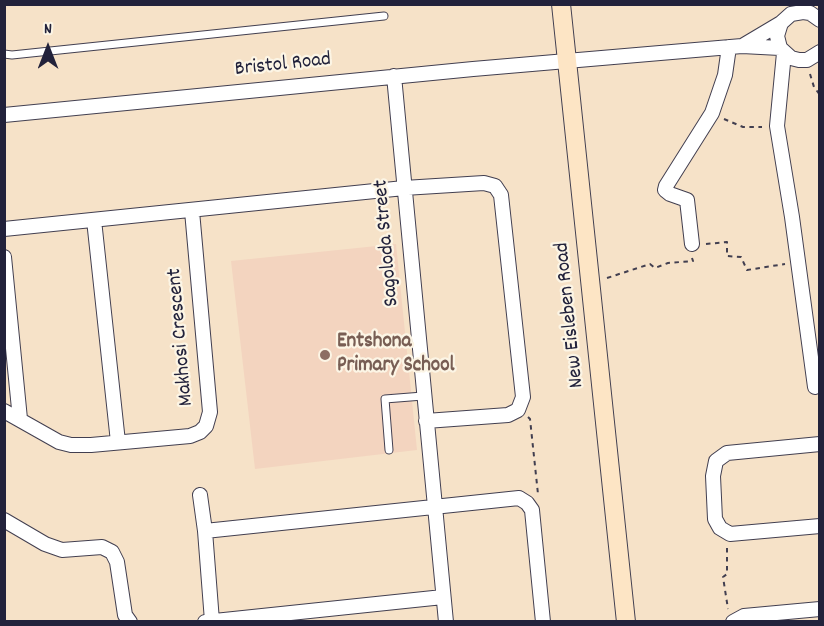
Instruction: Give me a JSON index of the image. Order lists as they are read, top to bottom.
{
  "streets": {
    "main road": ["New Eisleben Road"],
    "street": ["Bristol Road", "Sagoloda Street", "Makhosi Crescent"]
  },
  "crossings": [
    ["Bristol Road", "Sagoloda Street"],
    ["Bristol Road", "New Eisleben Road"]
  ],
  "places": ["Entshona Primary School"],
  "north": "top"
}
